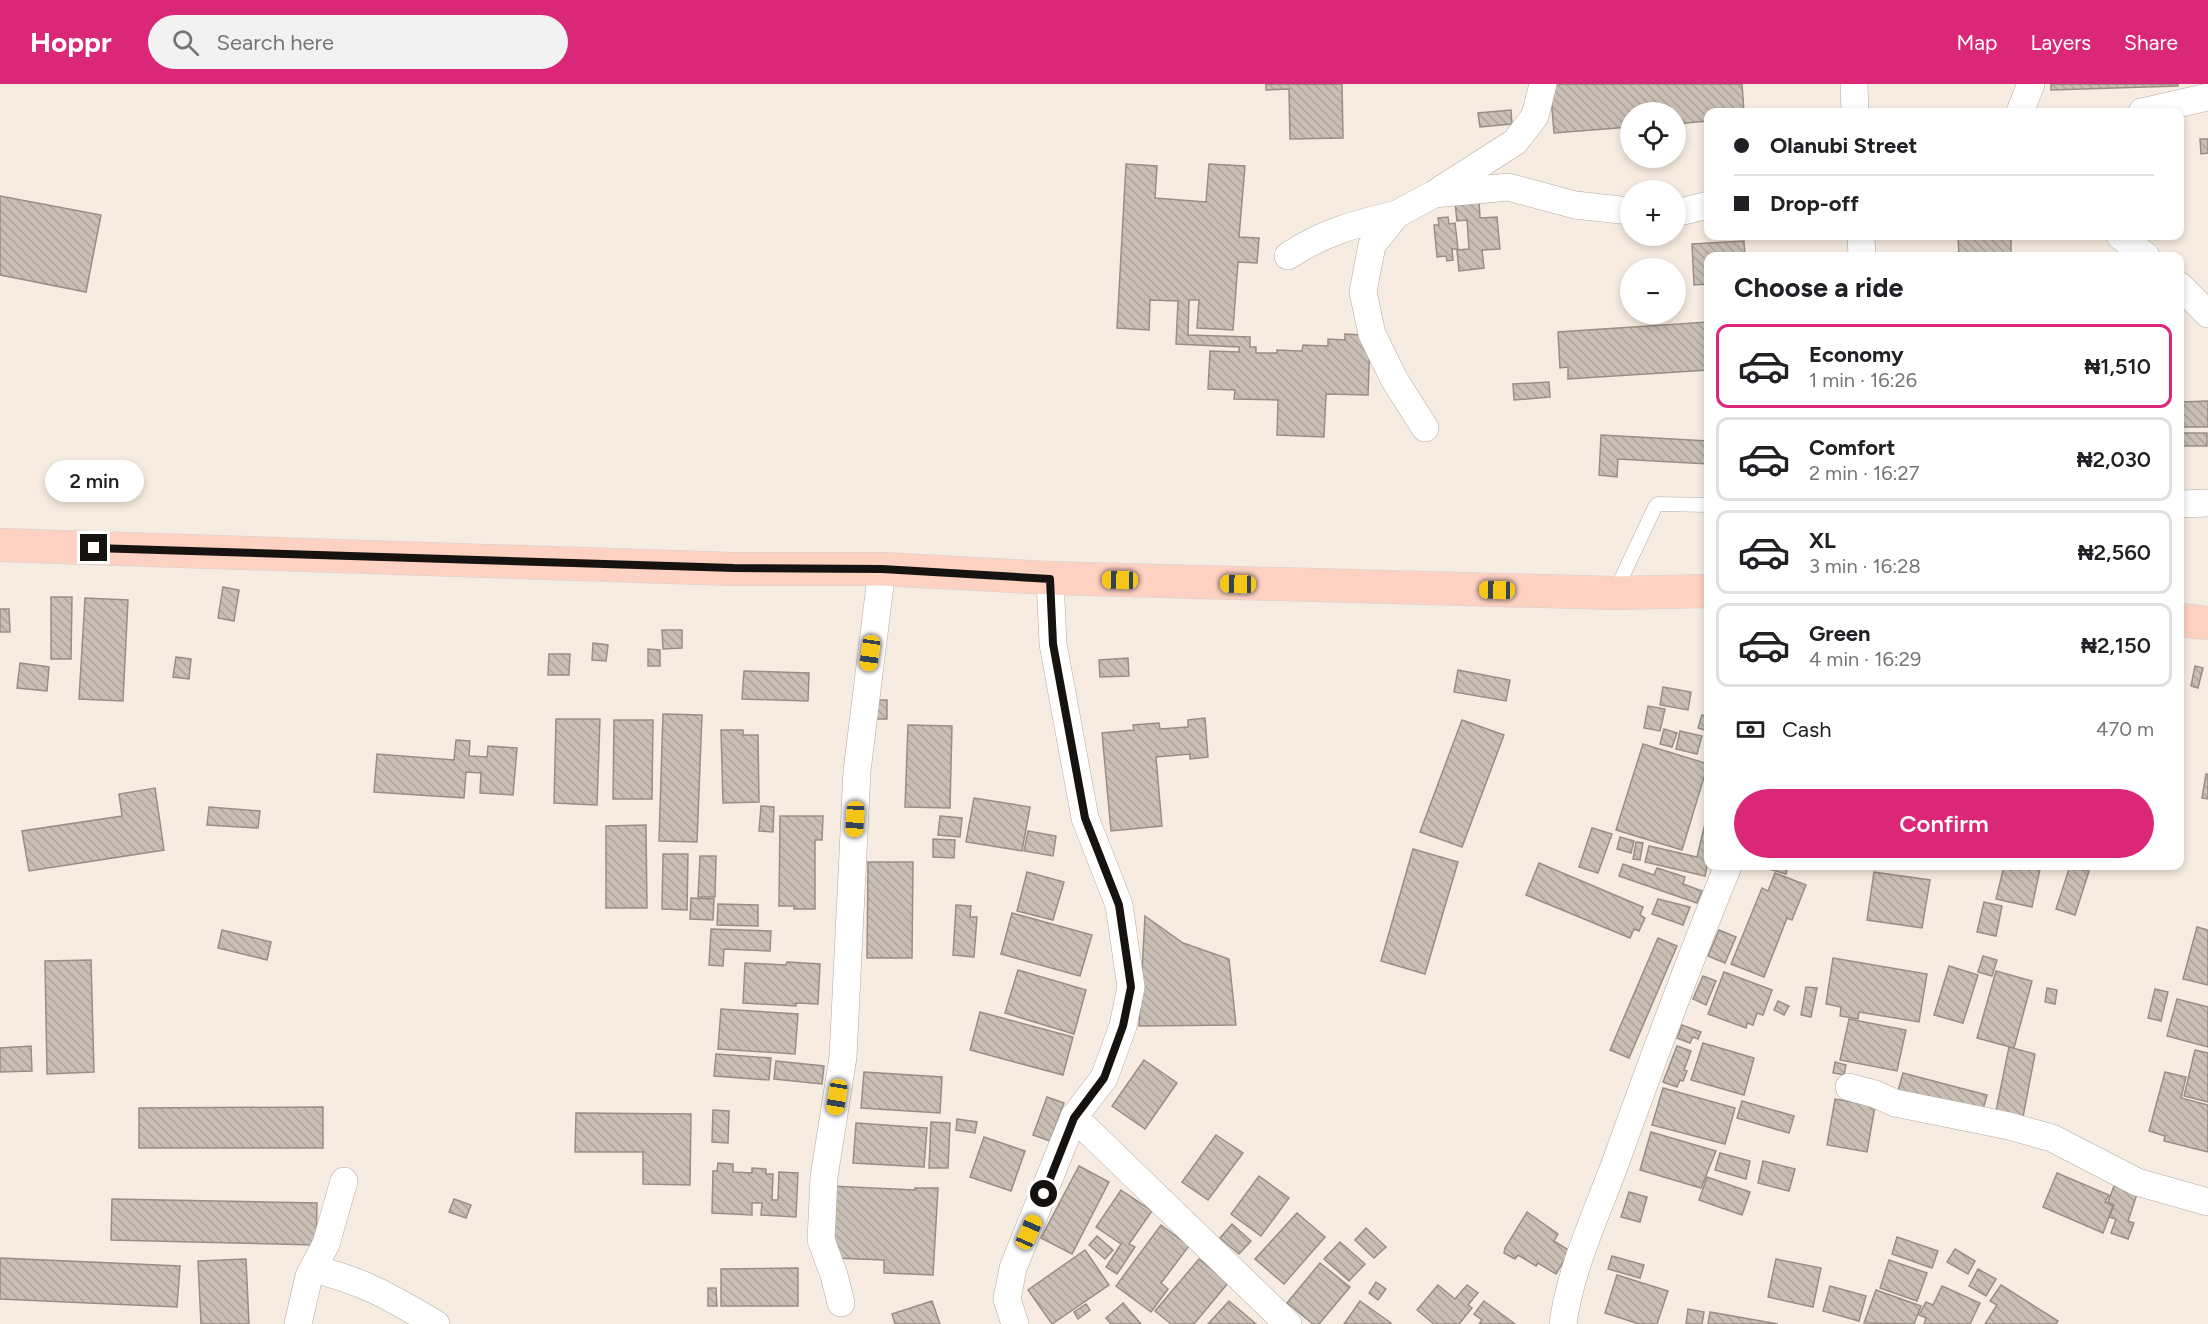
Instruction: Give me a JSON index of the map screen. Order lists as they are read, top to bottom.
{
  "page": {
    "header": "Hoppr",
    "search": "Search here",
    "nav": ["Map", "Layers", "Share"],
    "map_buttons": ["+", "−"],
    "banner": ["Olanubi Street", "Drop-off"],
    "heading": "Choose a ride",
    "list": [
      {
        "name": "Economy",
        "note": "1 min · 16:26",
        "value": "₦1,510"
      },
      {
        "name": "Comfort",
        "note": "2 min · 16:27",
        "value": "₦2,030"
      },
      {
        "name": "XL",
        "note": "3 min · 16:28",
        "value": "₦2,560"
      },
      {
        "name": "Green",
        "note": "4 min · 16:29",
        "value": "₦2,150"
      }
    ],
    "bubble": "2 min",
    "pay": ["Cash", "470 m"],
    "buttons": "Confirm"
  }
}
